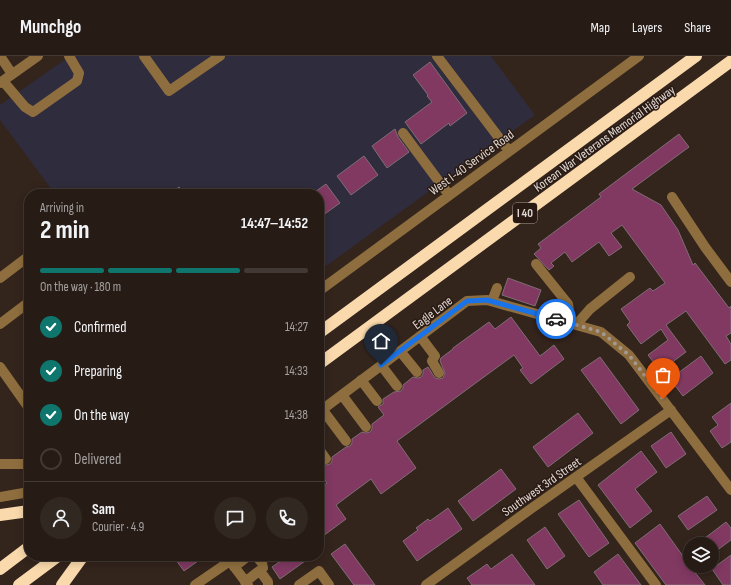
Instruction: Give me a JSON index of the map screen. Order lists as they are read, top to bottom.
{
  "streets": {
    "highway": ["Korean War Veterans Memorial Highway", "I 40"],
    "street": ["West I-40 Service Road", "Eagle Lane", "Southwest 3rd Street"]
  },
  "crossings": [
    ["Eagle Lane", "Southwest 3rd Street"]
  ],
  "page": {
    "header": "Munchgo",
    "nav": ["Map", "Layers", "Share"],
    "heading": ["2 min", "Arriving in", "14:47–14:52"],
    "panel": ["Sam", "Courier · 4.9"],
    "bar": "On the way · 180 m",
    "list": [
      ["Confirmed", "14:27"],
      ["Preparing", "14:33"],
      ["On the way", "14:38"],
      "Delivered"
    ]
  }
}
